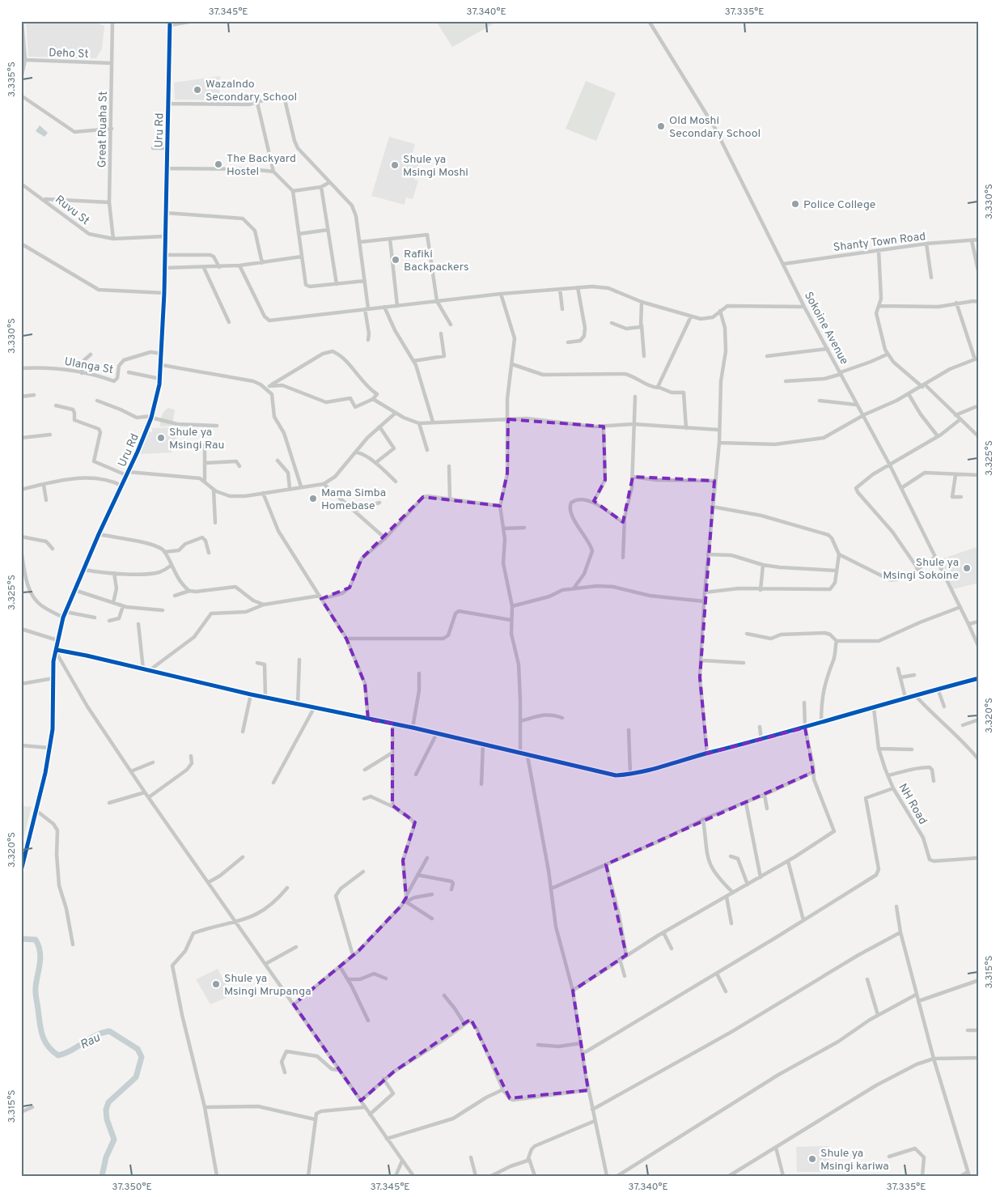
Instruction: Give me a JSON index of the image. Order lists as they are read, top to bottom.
{
  "streets": {
    "street": [
      "Deho St",
      "Great Ruaha St",
      "Uru Rd",
      "Ruvu St",
      "Shanty Town Road",
      "Sokoine Avenue",
      "Ulanga St",
      "NH Road"
    ]
  },
  "crossings": [
    ["Deho St", "Great Ruaha St"],
    ["Great Ruaha St", "Ruvu St"],
    ["Uru Rd", "Ruvu St"],
    ["Uru Rd", "Ulanga St"],
    ["Shanty Town Road", "Sokoine Avenue"]
  ],
  "water": ["Rau"],
  "places": [
    "Wazalndo Secondary School",
    "Old Moshi Secondary School",
    "The Backyard Hostel",
    "Shule ya Msingi Moshi",
    "Police College",
    "Rafiki Backpackers",
    "Shule ya Msingi Rau",
    "Mama Simba Homebase",
    "Shule ya Msingi Sokoine",
    "Shule ya Msingi Mrupanga",
    "Shule ya Msingi kariwa"
  ],
  "coordinates": [
    "37.345°E",
    "37.340°E",
    "37.335°E",
    "3.335°S",
    "3.330°S",
    "3.325°S",
    "3.320°S",
    "3.315°S",
    "37.350°E"
  ]
}
